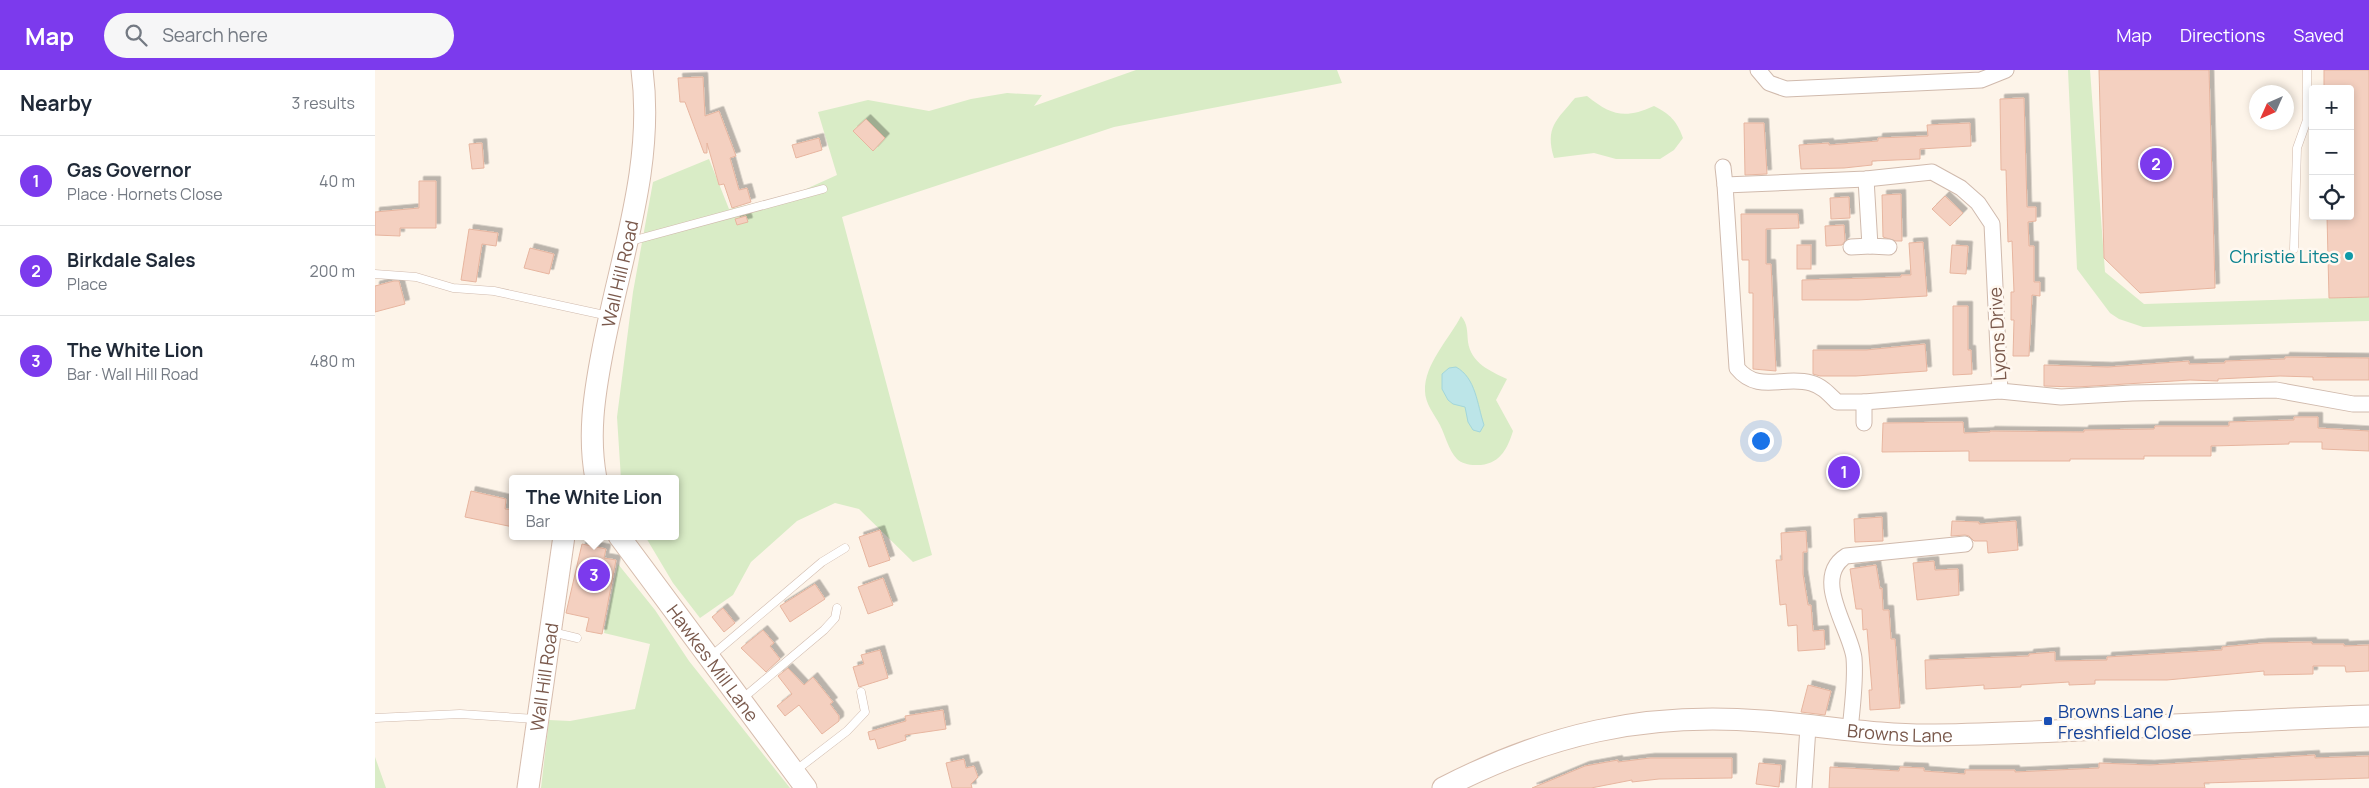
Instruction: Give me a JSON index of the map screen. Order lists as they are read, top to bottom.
{
  "streets": {
    "street": [
      "Wall Hill Road",
      "Lyons Drive",
      "Hawkes Mill Lane",
      "Browns Lane"
    ]
  },
  "places": {
    "other": ["Christie Lites"],
    "transit": ["Browns Lane / Freshfield Close"]
  },
  "north": "bottom left",
  "page": {
    "header": "Map",
    "search": "Search here",
    "nav": ["Map", "Directions", "Saved"],
    "heading": ["Nearby", "3 results"],
    "map_buttons": ["+", "−"],
    "list": [
      {
        "mark": "1",
        "name": "Gas Governor",
        "note": "Place · Hornets Close",
        "value": "40 m"
      },
      {
        "mark": "2",
        "name": "Birkdale Sales",
        "note": "Place",
        "value": "200 m"
      },
      {
        "mark": "3",
        "name": "The White Lion",
        "note": "Bar · Wall Hill Road",
        "value": "480 m"
      }
    ],
    "pins": ["2", "1", "3"],
    "popup": ["The White Lion", "Bar"]
  }
}
